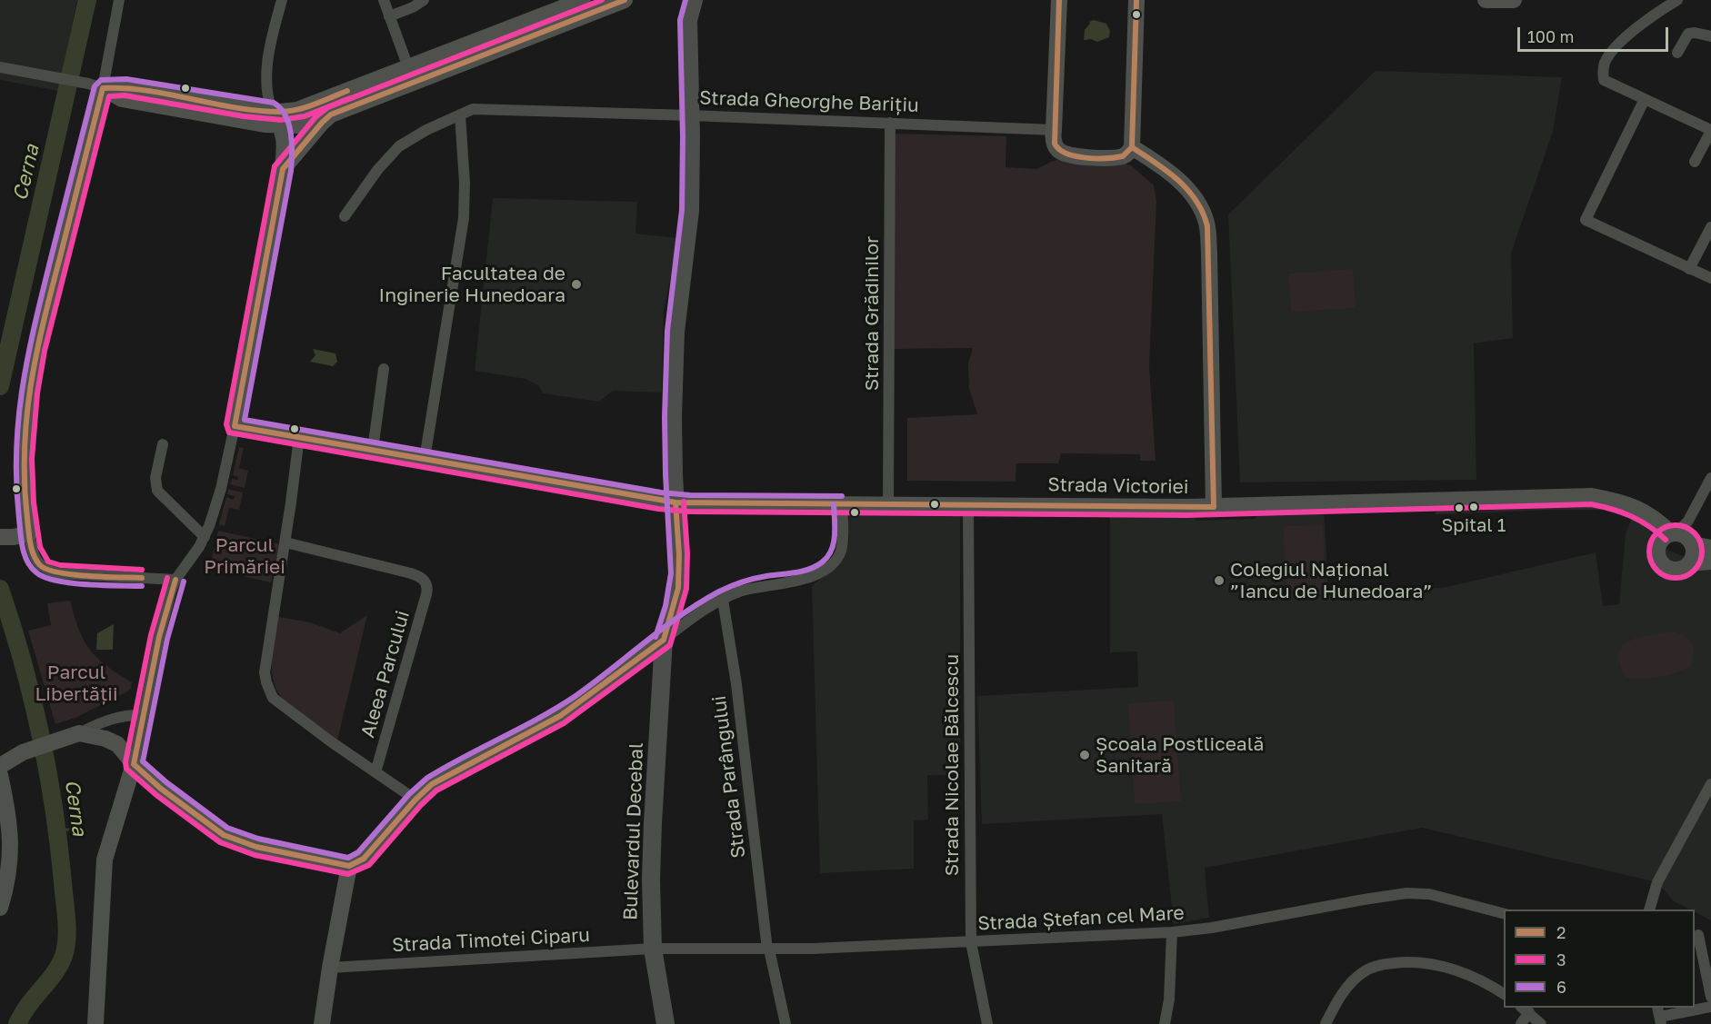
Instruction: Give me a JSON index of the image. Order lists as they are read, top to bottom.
{
  "streets": {
    "main road": ["Bulevardul Decebal"],
    "street": [
      "Strada Gheorghe Barițiu",
      "Strada Grădinilor",
      "Strada Victoriei",
      "Aleea Parcului",
      "Strada Nicolae Bălcescu",
      "Strada Parângului",
      "Strada Ștefan cel Mare",
      "Strada Timotei Ciparu"
    ]
  },
  "crossings": [
    ["Strada Gheorghe Barițiu", "Strada Grădinilor"],
    ["Strada Gheorghe Barițiu", "Bulevardul Decebal"],
    ["Strada Grădinilor", "Strada Victoriei"],
    ["Strada Victoriei", "Strada Nicolae Bălcescu"],
    ["Strada Victoriei", "Bulevardul Decebal"],
    ["Strada Nicolae Bălcescu", "Strada Ștefan cel Mare"],
    ["Strada Parângului", "Strada Ștefan cel Mare"],
    ["Bulevardul Decebal", "Strada Ștefan cel Mare"],
    ["Bulevardul Decebal", "Strada Timotei Ciparu"],
    ["Strada Ștefan cel Mare", "Strada Timotei Ciparu"]
  ],
  "water": ["Cerna"],
  "parks": ["Parcul Primăriei", "Parcul Libertății"],
  "places": [
    "Facultatea de Inginerie Hunedoara",
    "Spital 1",
    "Colegiul Național ”Iancu de Hunedoara”",
    "Școala Postliceală Sanitară"
  ],
  "lines": ["transit line 2", "transit line 3", "transit line 6"],
  "legend": ["2", "3", "6"],
  "scale_bar": "100 m"
}
